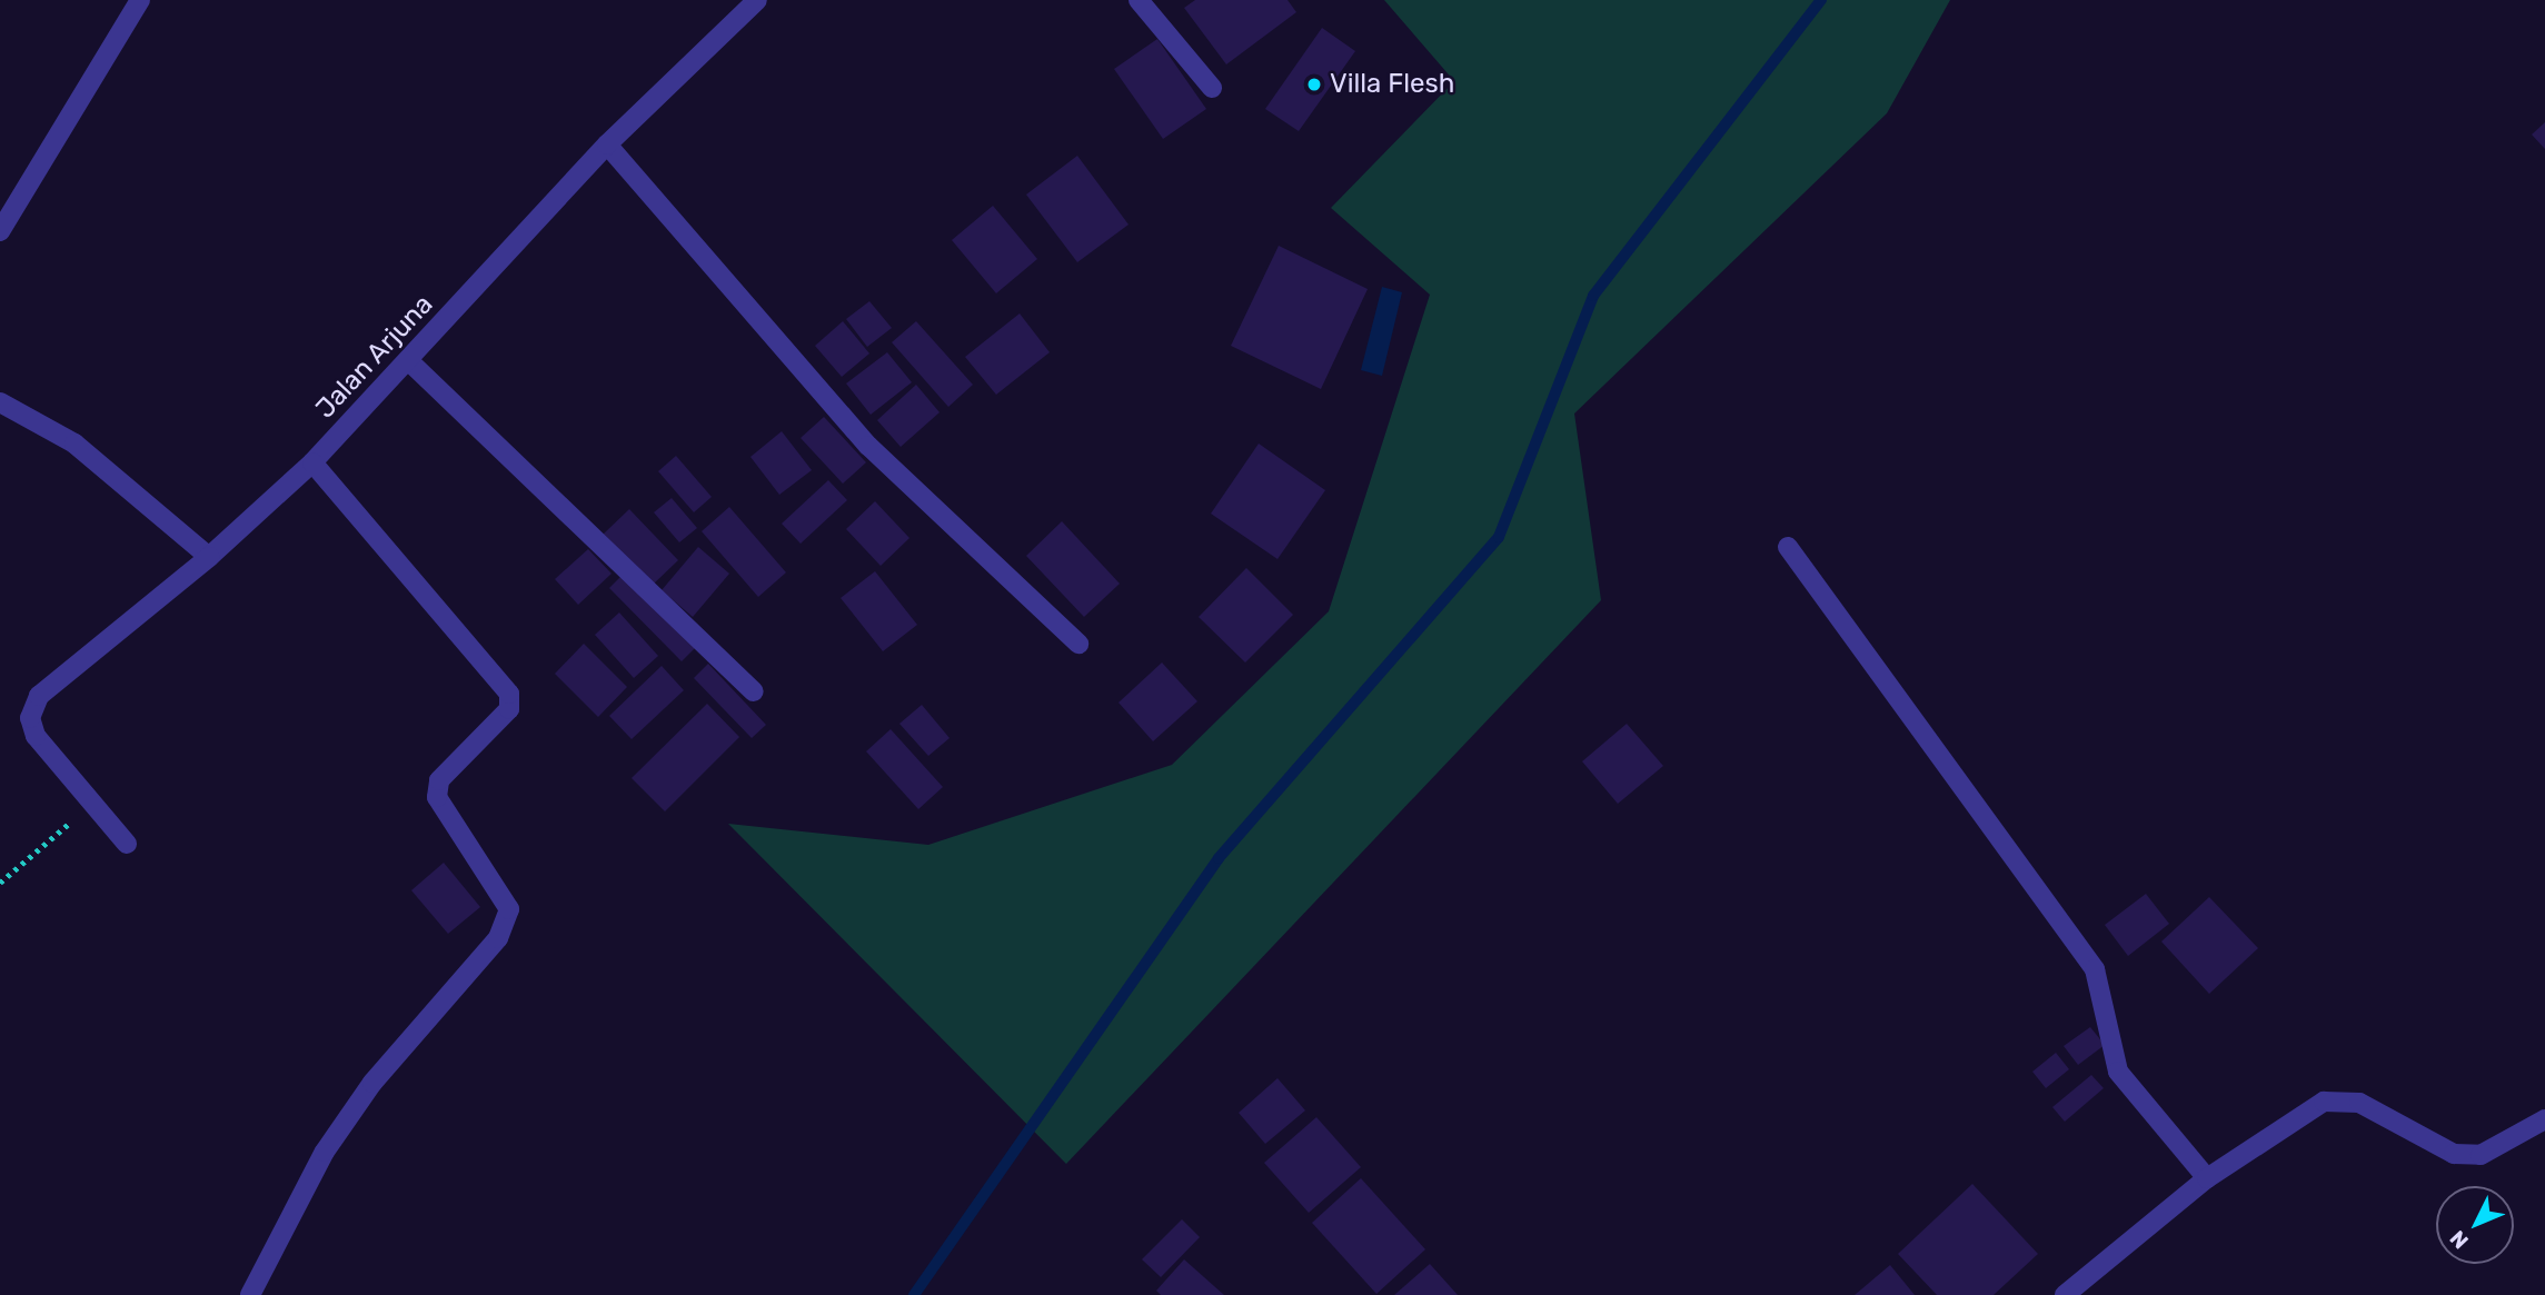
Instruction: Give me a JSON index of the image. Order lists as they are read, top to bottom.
{
  "streets": {
    "street": ["Jalan Arjuna"]
  },
  "places": ["Villa Flesh"],
  "north": "bottom left"
}
